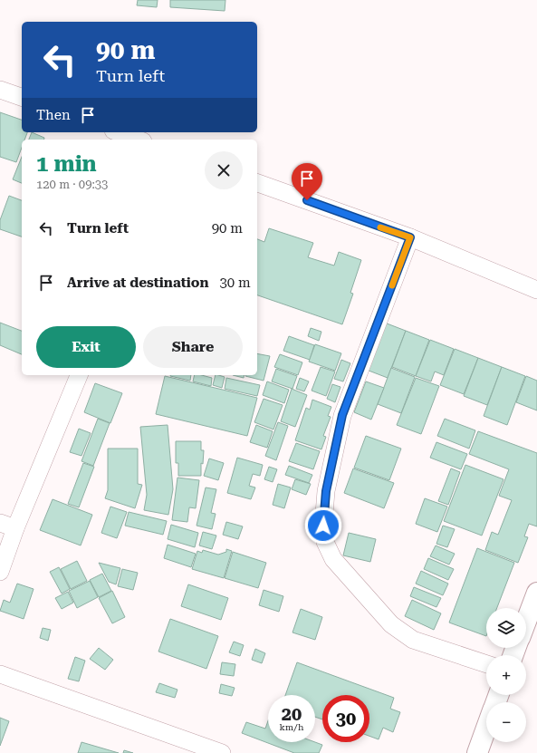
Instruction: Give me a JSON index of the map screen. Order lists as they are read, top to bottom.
{
  "page": {
    "turn": ["90 m", "Turn left"],
    "then": "Then",
    "heading": ["1 min", "120 m · 09:33"],
    "list": [
      {
        "name": "Turn left",
        "value": "90 m"
      },
      {
        "name": "Arrive at destination",
        "value": "30 m"
      }
    ],
    "buttons": ["Exit", "Share"],
    "map_buttons": ["+", "−"],
    "speed": "20 km/h",
    "limit": "30"
  }
}
